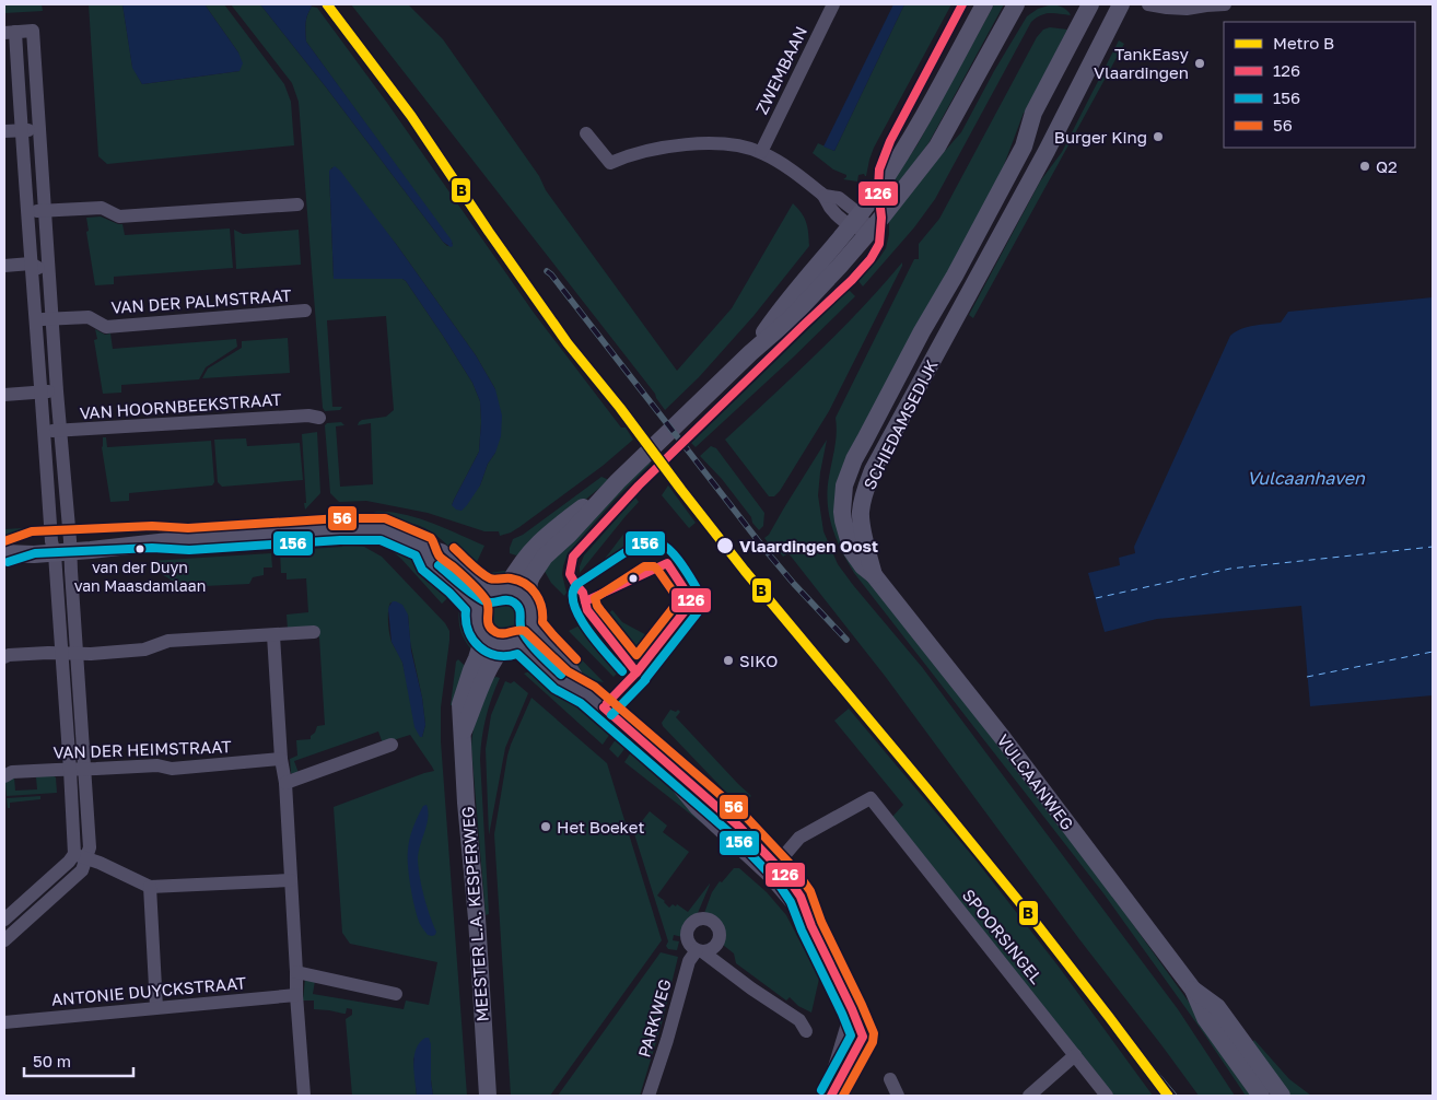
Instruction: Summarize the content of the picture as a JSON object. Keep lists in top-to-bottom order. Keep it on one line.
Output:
{"streets":{"main road":["SCHIEDAMSEDIJK","VULCAANWEG","MEESTER L.A. KESPERWEG"],"street":["ZWEMBAAN","VAN DER PALMSTRAAT","VAN HOORNBEEKSTRAAT","VAN DER HEIMSTRAAT","SPOORSINGEL","ANTONIE DUYCKSTRAAT","PARKWEG"]},"crossings":[["SCHIEDAMSEDIJK","VULCAANWEG"]],"water":["Vulcaanhaven"],"places":["TankEasy Vlaardingen","Burger King","Q2","Vlaardingen Oost","van der Duyn van Maasdamlaan","SIKO","Het Boeket"],"lines":["metro line B","transit line 126","transit line 56","transit line 156"],"legend":["Metro B","126","156","56"],"scale_bar":"50 m"}
